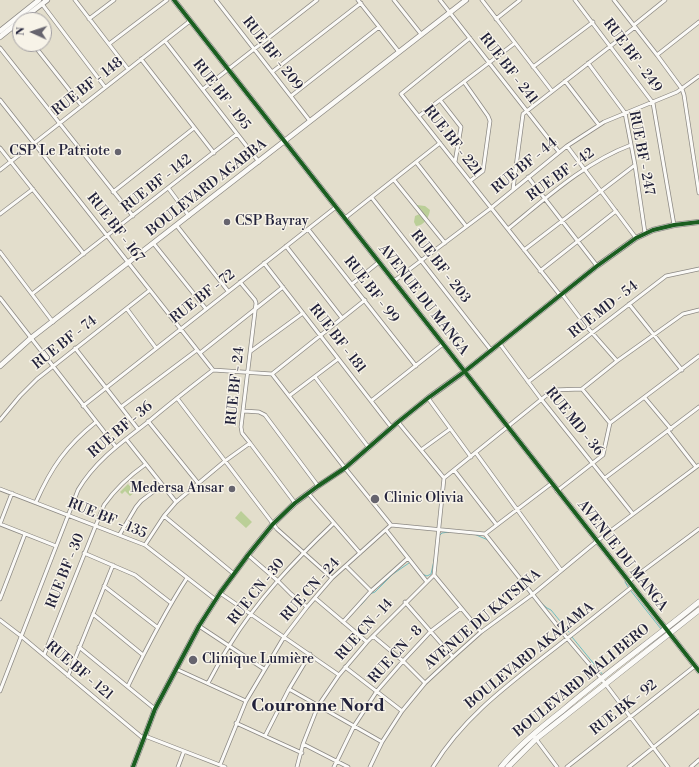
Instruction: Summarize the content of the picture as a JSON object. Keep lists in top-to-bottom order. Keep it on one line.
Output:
{"streets":{"main road":["BOULEVARD MALI BERO"],"street":["RUE BF - 209","RUE BF - 249","RUE BF - 241","RUE BF - 148","RUE BF - 195","RUE BF - 221","RUE BF - 247","RUE BF - 44","RUE BF - 42","RUE BF - 142","BOULEVARD AGABBA","RUE BF - 167","RUE BF - 203","RUE BF - 99","RUE BF - 72","AVENUE DU MANGA","RUE MD - 54","RUE BF - 181","RUE BF - 74","RUE BF - 24","RUE MD - 36","RUE BF - 36","RUE BF - 135","RUE BF - 30","RUE CN - 24","RUE CN - 30","AVENUE DU KATSINA","RUE CN - 14","RUE CN - 8","BOULEVARD AKAZAMA","RUE BF - 121","RUE BK - 92"]},"crossings":[["RUE BF - 209","BOULEVARD AGABBA"],["RUE BF - 249","RUE BF - 44"],["RUE BF - 241","RUE BF - 221"],["RUE BF - 241","RUE BF - 44"],["RUE BF - 241","BOULEVARD AGABBA"],["RUE BF - 148","RUE BF - 195"],["RUE BF - 148","RUE BF - 167"],["RUE BF - 148","AVENUE DU MANGA"],["RUE BF - 195","RUE BF - 142"],["RUE BF - 195","BOULEVARD AGABBA"],["RUE BF - 221","RUE BF - 44"],["RUE BF - 221","RUE BF - 42"],["RUE BF - 221","RUE MD - 54"],["RUE BF - 247","RUE BF - 44"],["RUE BF - 247","RUE BF - 42"],["RUE BF - 44","RUE BF - 203"],["RUE BF - 44","AVENUE DU MANGA"],["RUE BF - 142","RUE BF - 167"],["BOULEVARD AGABBA","RUE BF - 167"],["BOULEVARD AGABBA","AVENUE DU MANGA"],["RUE BF - 167","RUE BF - 72"],["RUE BF - 167","RUE BF - 74"],["RUE BF - 167","RUE BF - 36"],["RUE BF - 99","RUE BF - 72"],["RUE BF - 72","AVENUE DU MANGA"],["RUE BF - 72","RUE BF - 181"],["AVENUE DU MANGA","AVENUE DU KATSINA"],["AVENUE DU MANGA","BOULEVARD AKAZAMA"],["AVENUE DU MANGA","BOULEVARD MALI BERO"],["AVENUE DU MANGA","RUE BK - 92"],["RUE MD - 54","RUE MD - 36"],["RUE BF - 24","RUE BF - 135"],["RUE MD - 36","AVENUE DU KATSINA"],["RUE BF - 36","RUE BF - 135"],["RUE BF - 36","RUE BF - 121"],["RUE BF - 135","RUE BF - 30"],["RUE BF - 30","RUE BF - 121"],["RUE CN - 24","RUE BF - 121"]],"districts":["Couronne Nord"],"places":["CSP Le Patriote","CSP Bayray","Medersa Ansar","Clinic Olivia","Clinique Lumière"],"north":"left"}
